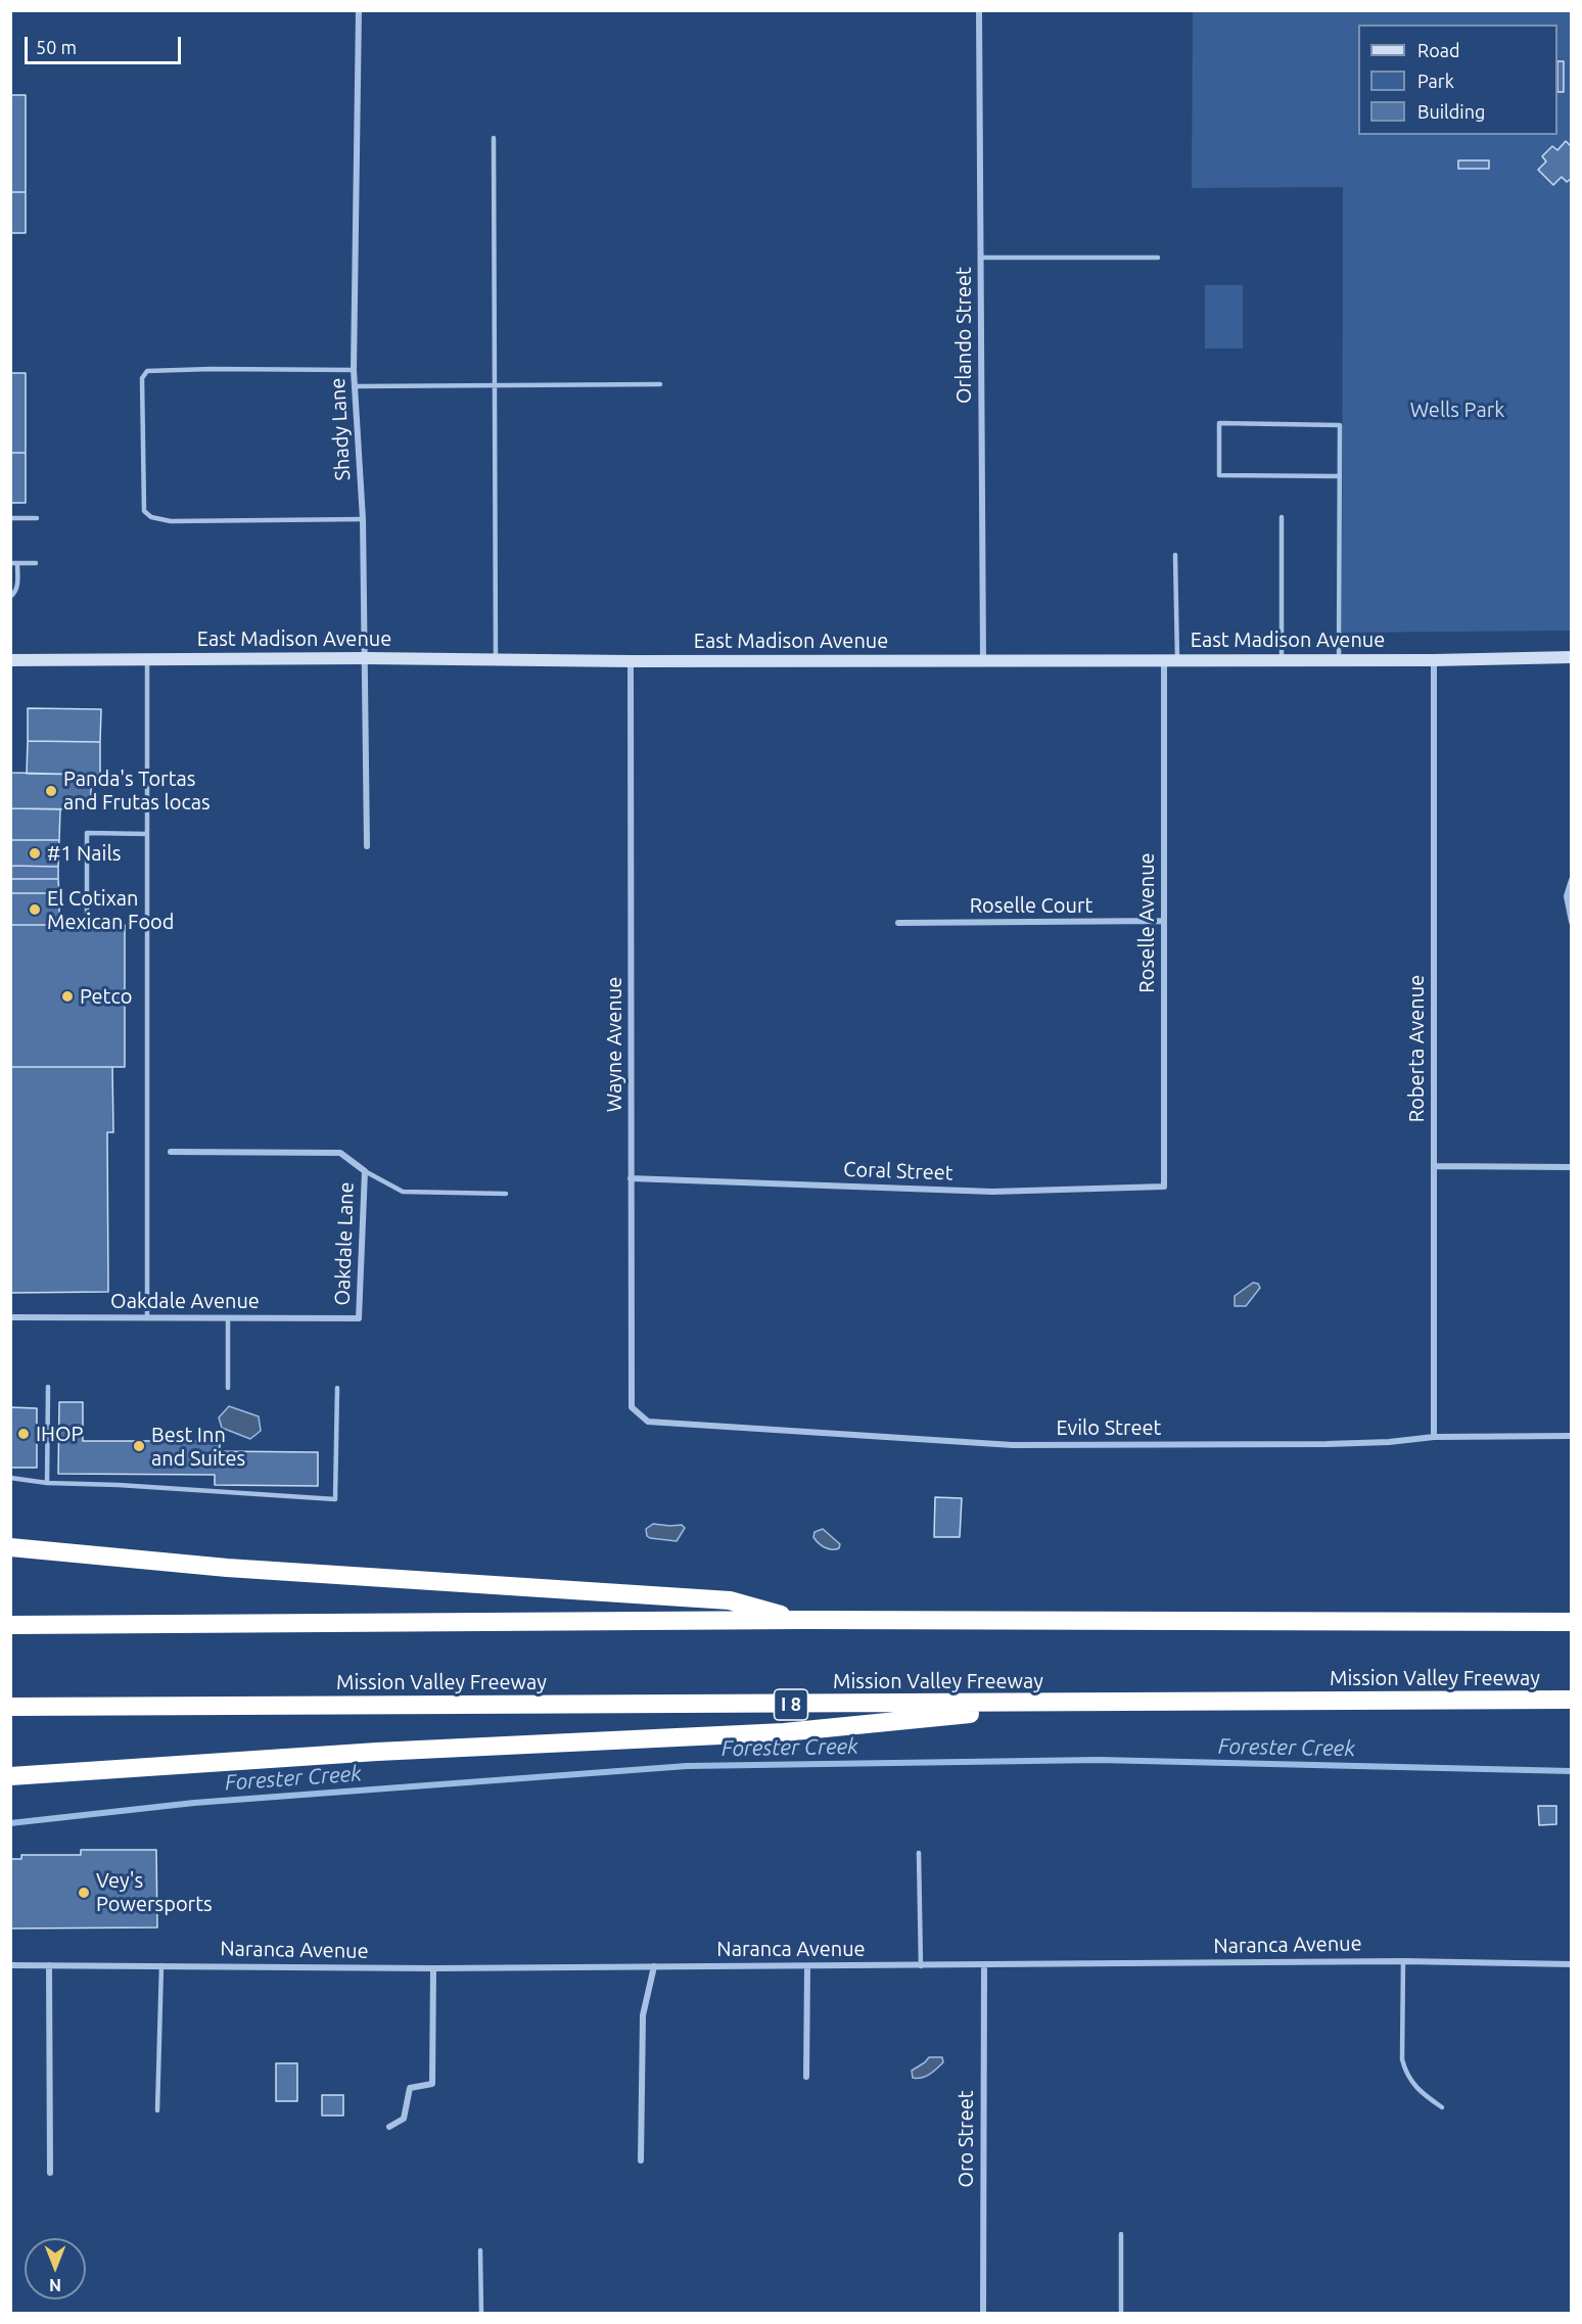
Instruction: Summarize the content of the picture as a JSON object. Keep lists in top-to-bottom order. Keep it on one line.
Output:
{"streets":{"highway":["Mission Valley Freeway","I 8"],"street":["Orlando Street","Shady Lane","East Madison Avenue","Roselle Court","Roselle Avenue","Wayne Avenue","Roberta Avenue","Coral Street","Oakdale Lane","Oakdale Avenue","Evilo Street","Naranca Avenue","Oro Street"]},"crossings":[["Orlando Street","East Madison Avenue"],["Shady Lane","East Madison Avenue"],["East Madison Avenue","Roselle Avenue"],["East Madison Avenue","Wayne Avenue"],["East Madison Avenue","Roberta Avenue"],["Roselle Court","Roselle Avenue"],["Roselle Avenue","Coral Street"],["Wayne Avenue","Coral Street"],["Wayne Avenue","Evilo Street"],["Roberta Avenue","Evilo Street"],["Oakdale Lane","Oakdale Avenue"],["Naranca Avenue","Oro Street"]],"water":["Forester Creek"],"parks":["Wells Park"],"places":["Panda's Tortas and Frutas locas","#1 Nails","El Cotixan Mexican Food","Petco","IHOP","Best Inn and Suites","Vey's Powersports"],"legend":["Road","Park","Building"],"scale_bar":"50 m","north":"bottom"}
